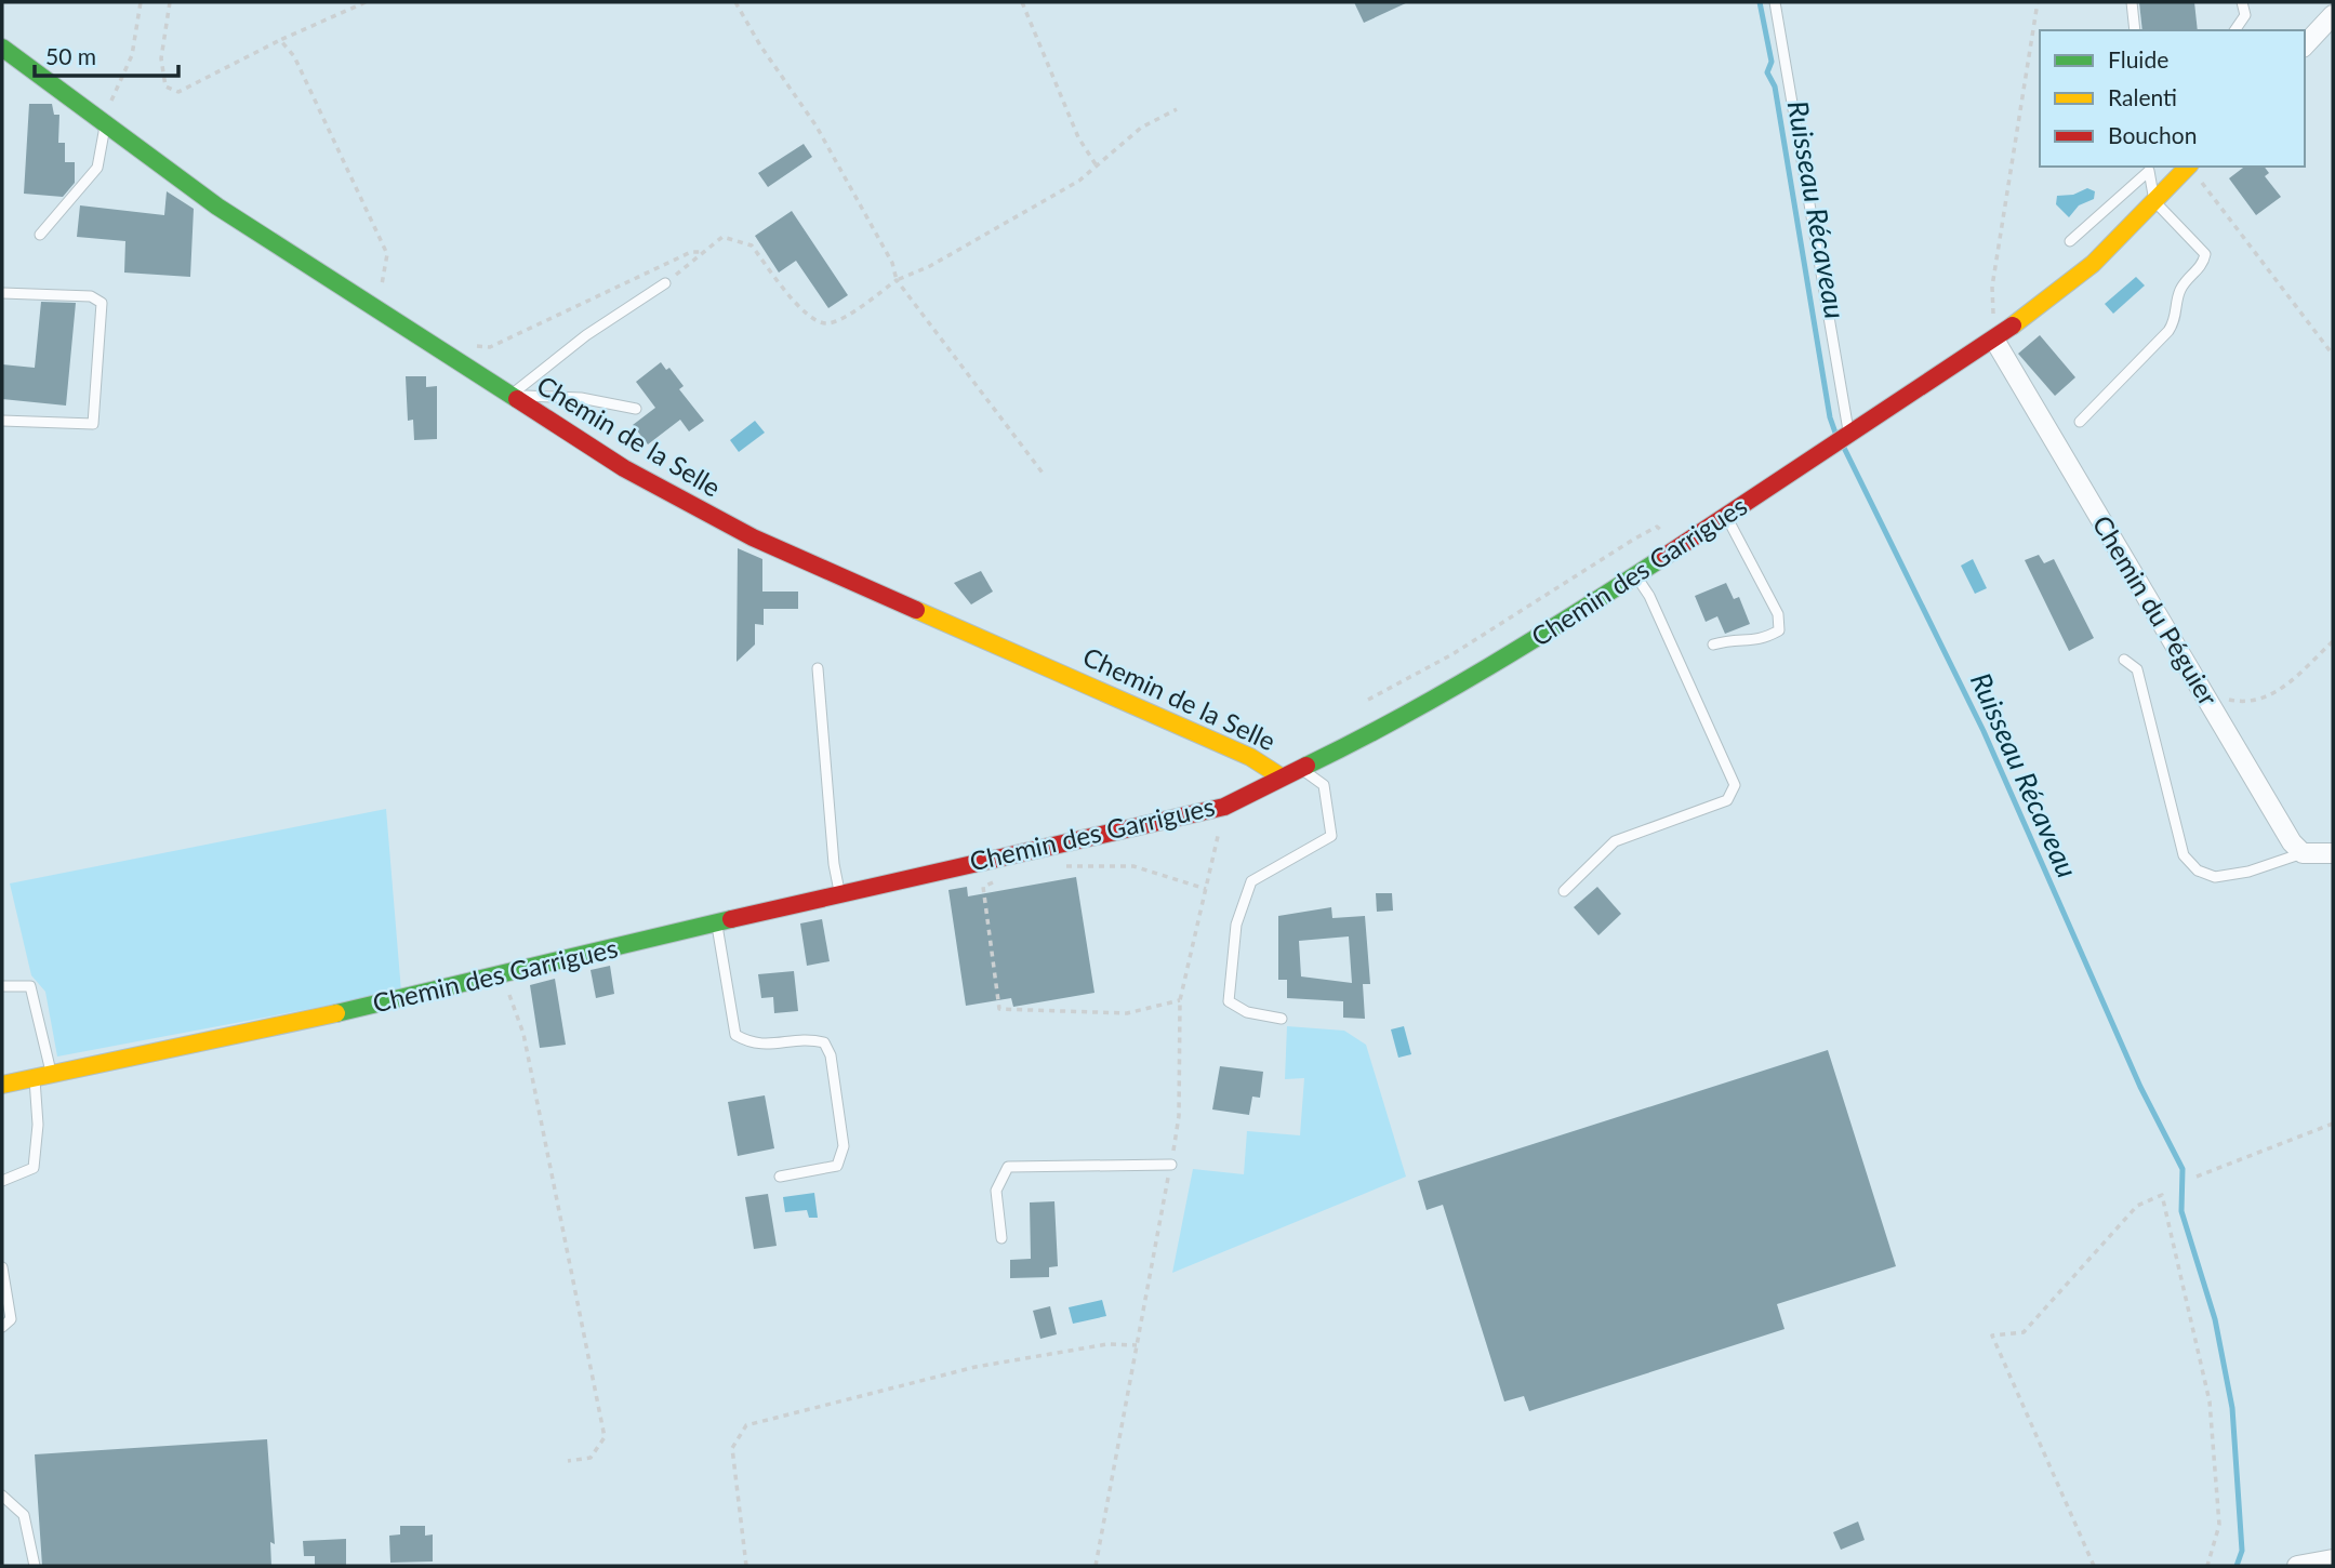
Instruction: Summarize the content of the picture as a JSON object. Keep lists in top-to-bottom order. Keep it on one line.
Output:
{"streets":{"street":["Chemin de la Selle","Chemin des Garrigues","Chemin du Péguier"]},"crossings":[["Chemin de la Selle","Chemin des Garrigues"],["Chemin des Garrigues","Chemin du Péguier"]],"water":["Ruisseau Récaveau"],"legend":["Fluide","Ralenti","Bouchon"],"scale_bar":"50 m"}
